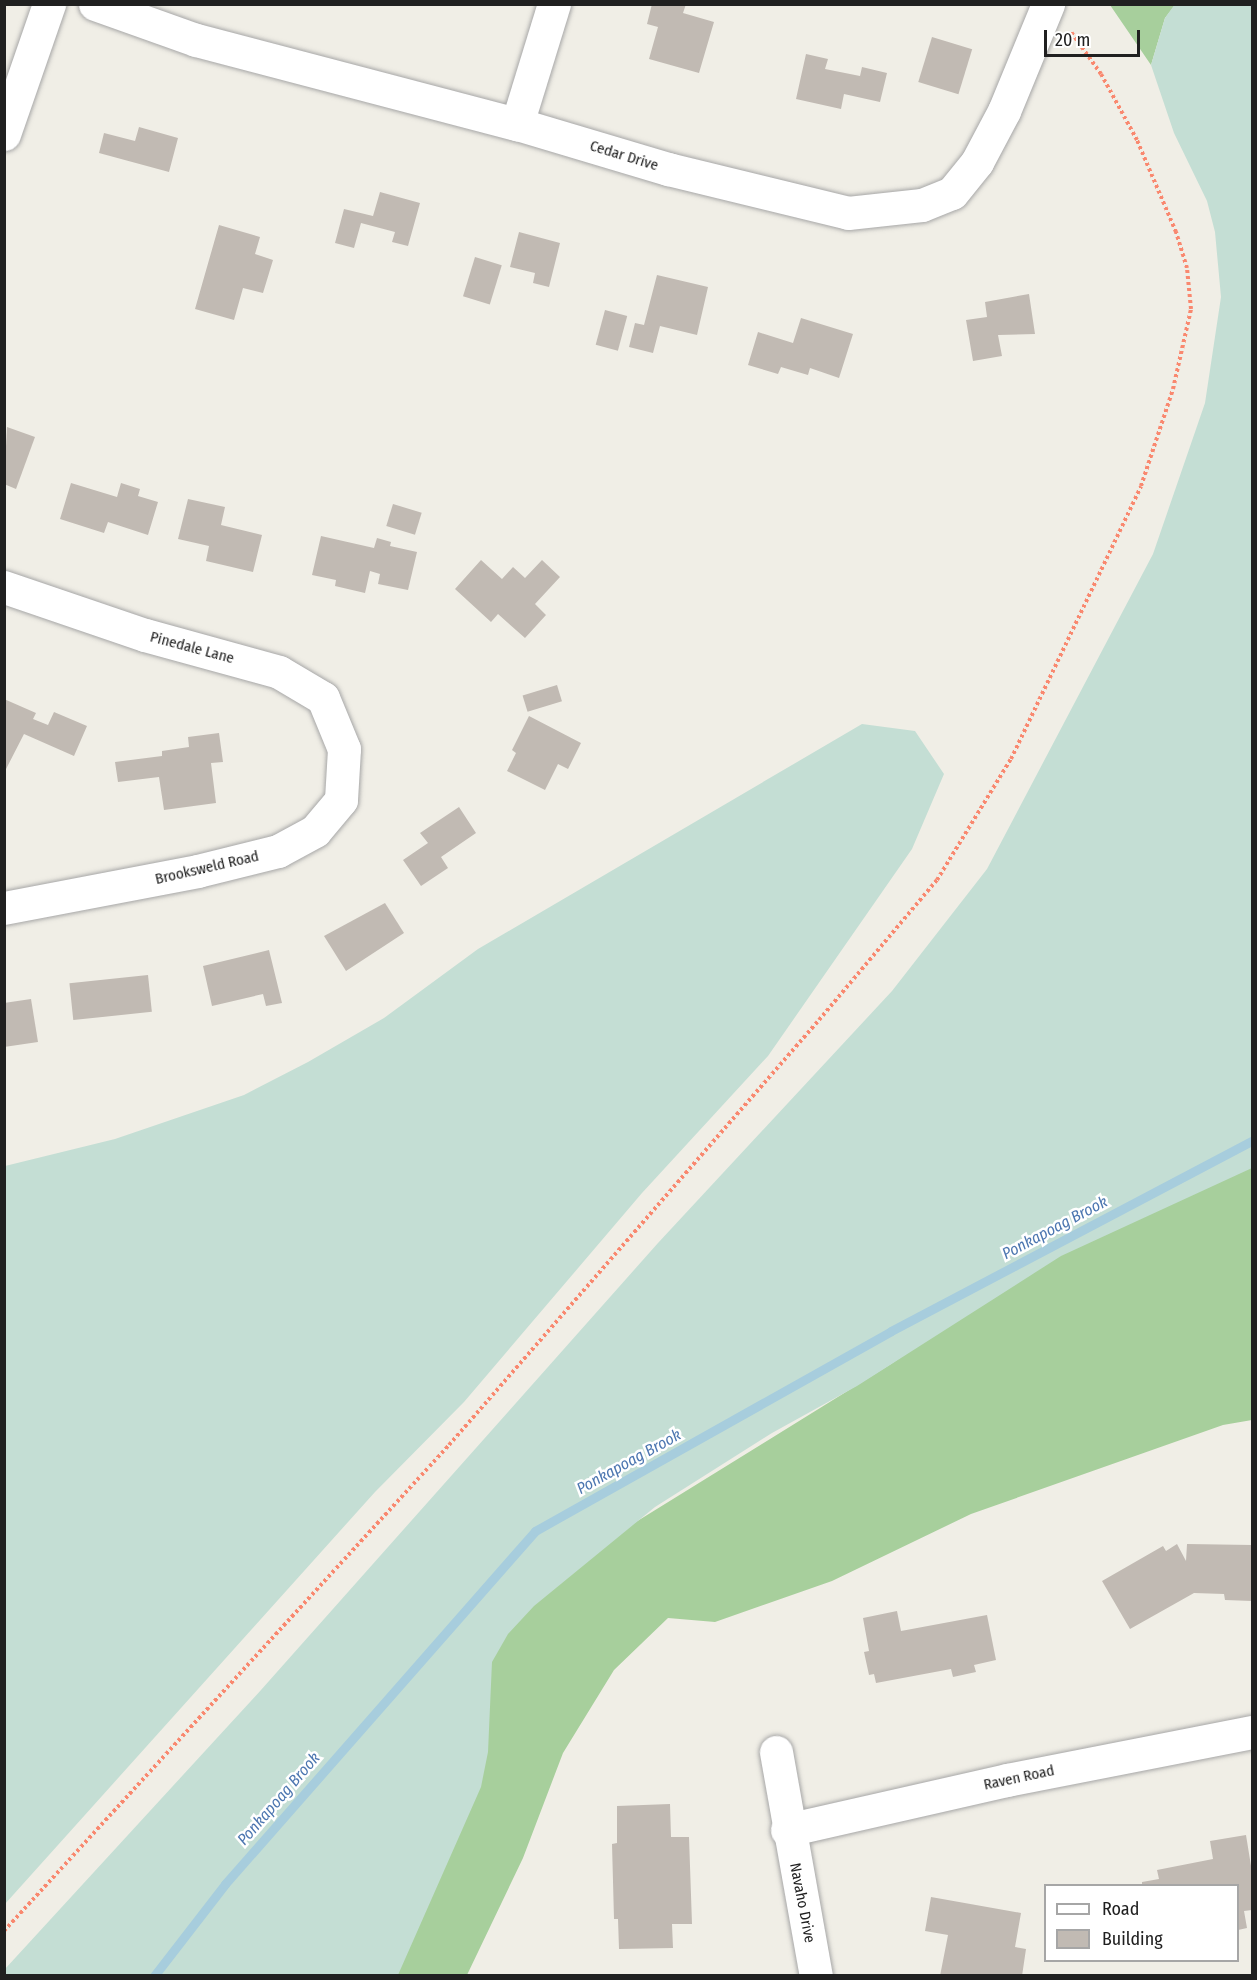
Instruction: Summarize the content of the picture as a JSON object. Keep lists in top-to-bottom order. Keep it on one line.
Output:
{"streets":{"street":["Cedar Drive","Pinedale Lane","Brooksweld Road","Raven Road","Navaho Drive"]},"crossings":[["Pinedale Lane","Brooksweld Road"],["Raven Road","Navaho Drive"]],"water":["Ponkapoag Brook"],"legend":["Road","Building"],"scale_bar":"20 m"}
